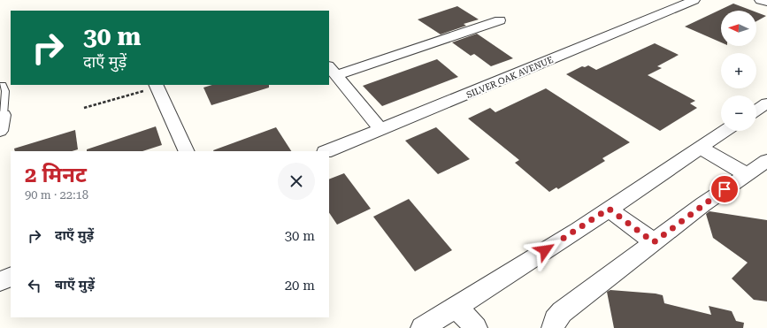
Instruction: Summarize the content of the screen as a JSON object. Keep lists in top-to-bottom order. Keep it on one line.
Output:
{"streets":{"street":["SILVER OAK AVENUE"]},"north":"left","page":{"map_buttons":["+","−"],"turn":["30 m","दाएँ मुड़ें"],"heading":["2 मिनट","90 m · 22:18"],"list":[{"name":"दाएँ मुड़ें","value":"30 m"},{"name":"बाएँ मुड़ें","value":"20 m"}]}}
